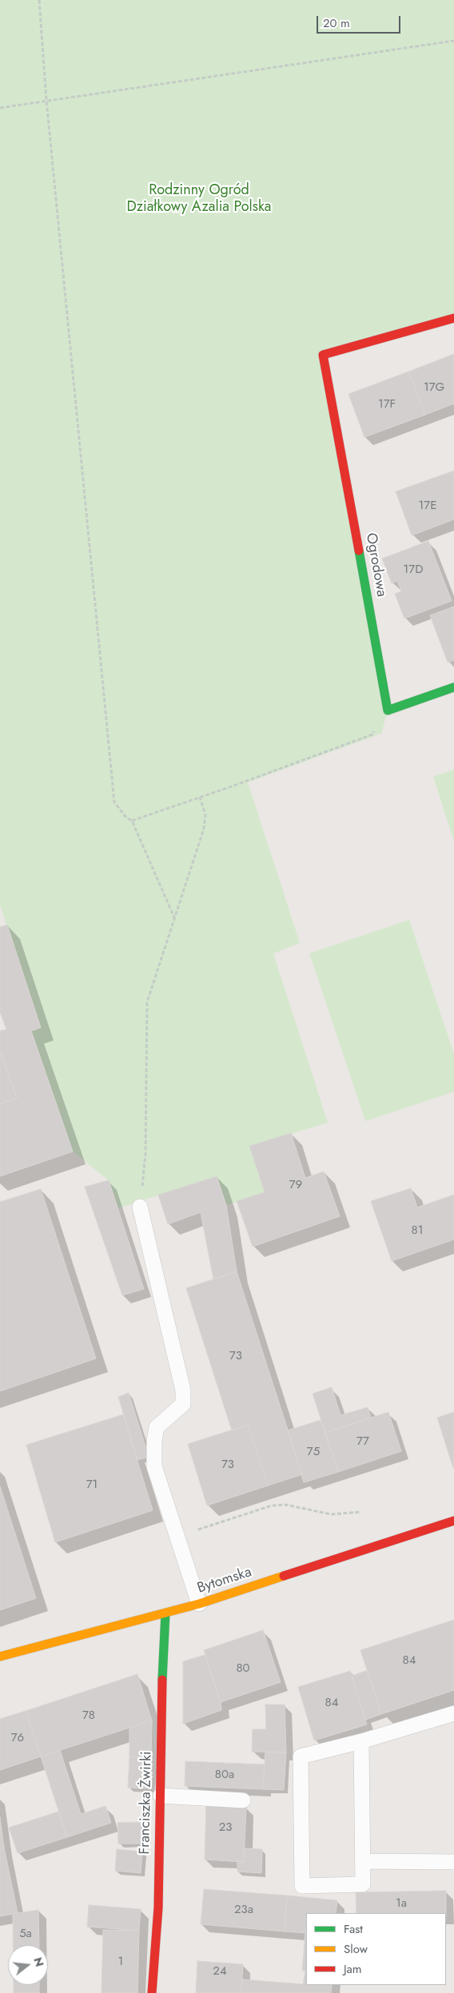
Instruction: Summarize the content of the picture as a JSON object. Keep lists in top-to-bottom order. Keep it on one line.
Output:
{"streets":{"street":["Ogrodowa","Bytomska","Franciszka Żwirki"]},"crossings":[["Bytomska","Franciszka Żwirki"]],"parks":["Rodzinny Ogród Działkowy Azalia Polska"],"house_numbers":["17G","17F","17E","17D","79","81","73","77","75","73","71","84","80","84","78","76","80a","23","1a","23a","5a","1","24"],"legend":["Fast","Slow","Jam"],"scale_bar":"20 m","north":"right"}
